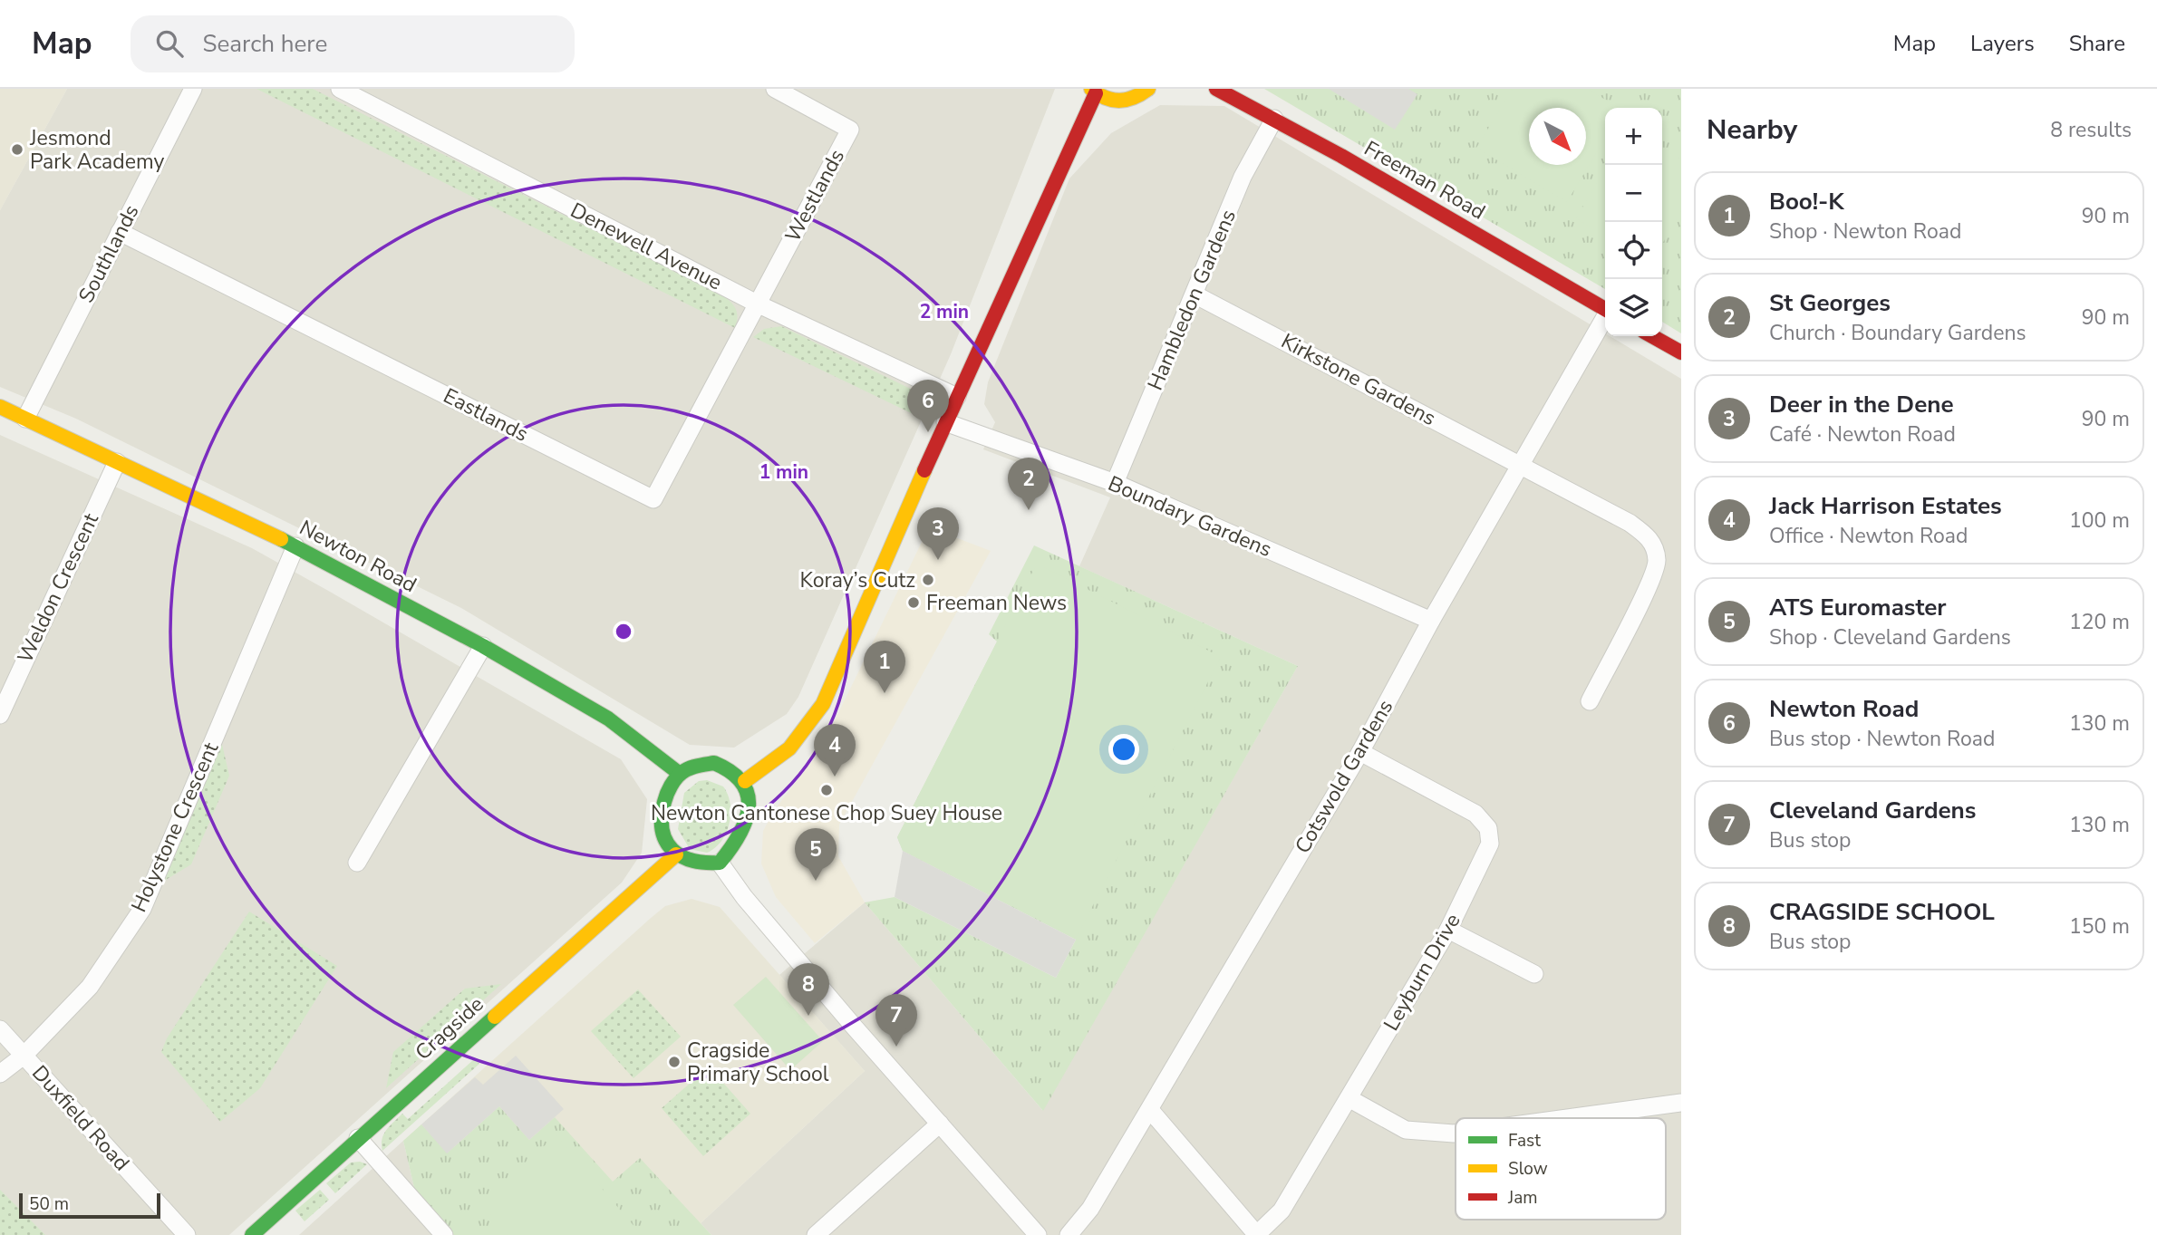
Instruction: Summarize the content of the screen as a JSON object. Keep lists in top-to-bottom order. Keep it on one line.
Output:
{"streets":{"street":["Freeman Road","Westlands","Denewell Avenue","Southlands","Hambledon Gardens","Kirkstone Gardens","Eastlands","Boundary Gardens","Newton Road","Weldon Crescent","Cotswold Gardens","Holystone Crescent","Leyburn Drive","Cragside","Duxfield Road"]},"crossings":[["Freeman Road","Hambledon Gardens"],["Westlands","Denewell Avenue"],["Westlands","Eastlands"],["Denewell Avenue","Eastlands"],["Southlands","Eastlands"],["Southlands","Newton Road"],["Hambledon Gardens","Kirkstone Gardens"],["Hambledon Gardens","Boundary Gardens"],["Kirkstone Gardens","Cotswold Gardens"],["Boundary Gardens","Cotswold Gardens"],["Newton Road","Weldon Crescent"],["Newton Road","Holystone Crescent"],["Newton Road","Cragside"],["Cotswold Gardens","Leyburn Drive"],["Holystone Crescent","Duxfield Road"]],"places":["Jesmond Park Academy","Koray’s Cutz","Freeman News","Newton Cantonese Chop Suey House","Cragside Primary School"],"legend":["Fast","Slow","Jam"],"scale_bar":"50 m","north":"bottom right","page":{"header":"Map","search":"Search here","nav":["Map","Layers","Share"],"heading":["Nearby","8 results"],"map_buttons":["+","−"],"list":[{"mark":"1","name":"Boo!-K","note":"Shop · Newton Road","value":"90 m"},{"mark":"2","name":"St Georges","note":"Church · Boundary Gardens","value":"90 m"},{"mark":"3","name":"Deer in the Dene","note":"Café · Newton Road","value":"90 m"},{"mark":"4","name":"Jack Harrison Estates","note":"Office · Newton Road","value":"100 m"},{"mark":"5","name":"ATS Euromaster","note":"Shop · Cleveland Gardens","value":"120 m"},{"mark":"6","name":"Newton Road","note":"Bus stop · Newton Road","value":"130 m"},{"mark":"7","name":"Cleveland Gardens","note":"Bus stop","value":"130 m"},{"mark":"8","name":"CRAGSIDE SCHOOL","note":"Bus stop","value":"150 m"}],"pins":["6","2","3","1","4","5","8","7"],"scale":"50 m"},"rings":["2 min","1 min"]}
